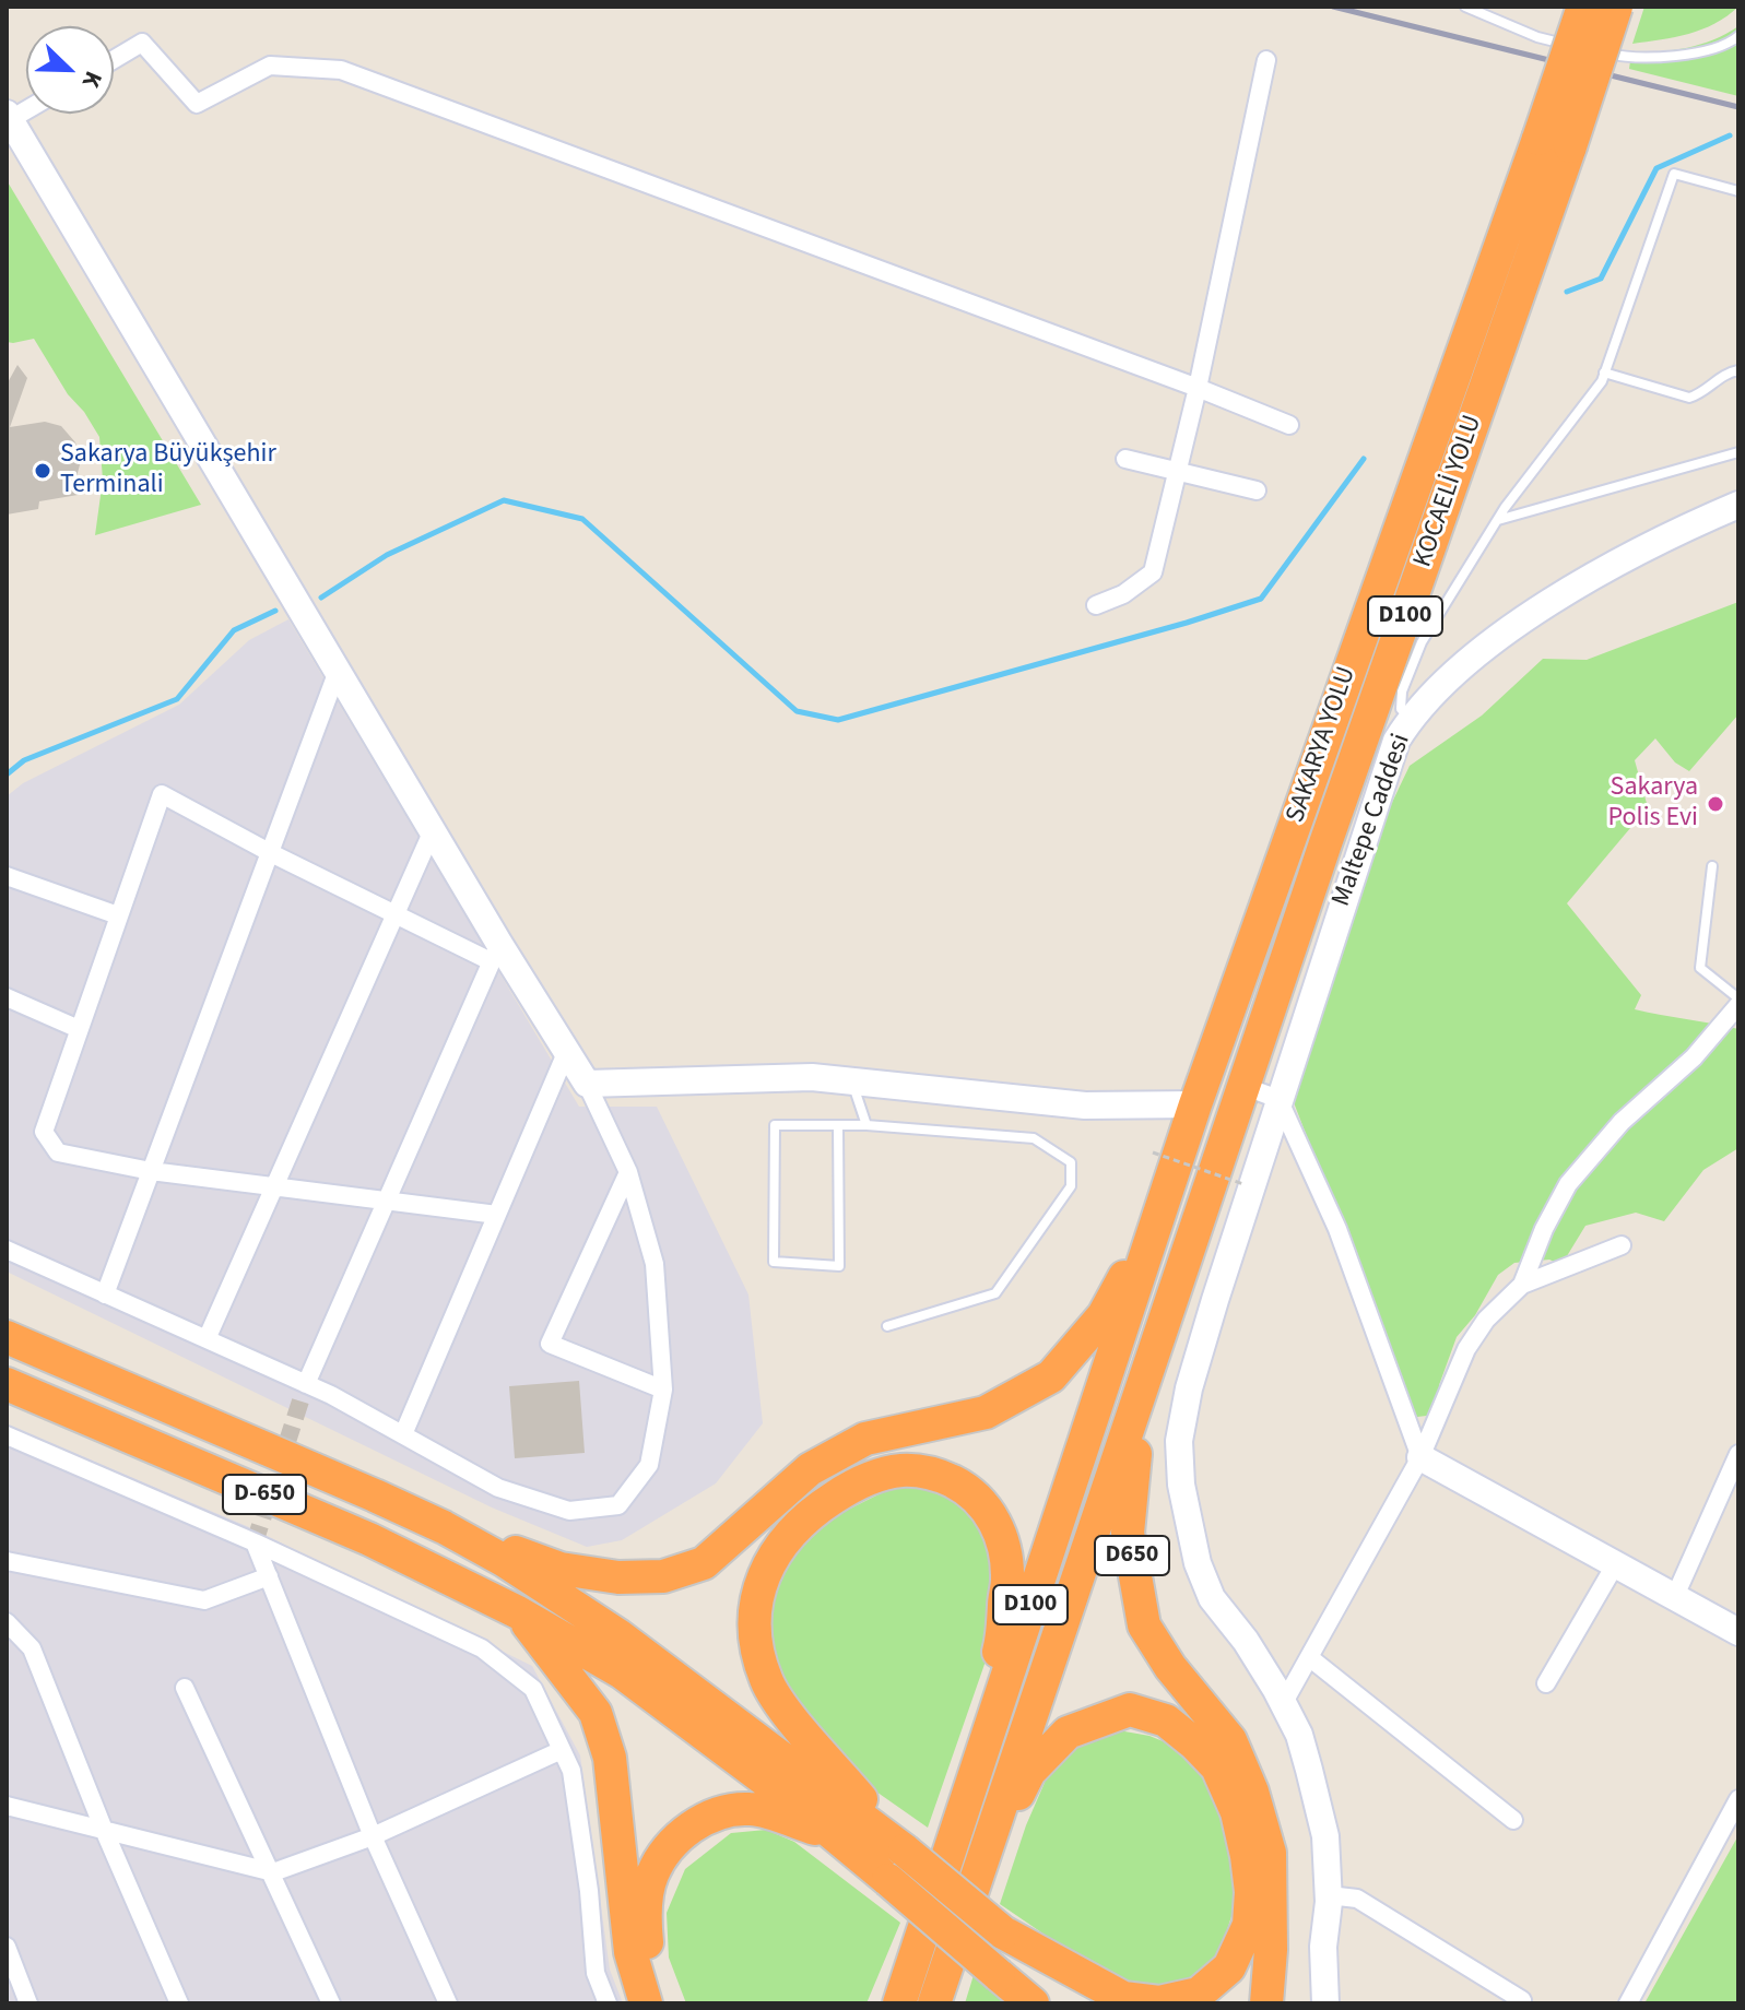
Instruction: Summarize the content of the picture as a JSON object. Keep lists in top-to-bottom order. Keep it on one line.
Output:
{"streets":{"highway":["KOCAELİ YOLU","D100","SAKARYA YOLU","D-650","D650"],"street":["Maltepe Caddesi"]},"crossings":[["KOCAELİ YOLU","D100"],["KOCAELİ YOLU","SAKARYA YOLU"],["KOCAELİ YOLU","D650"],["D100","SAKARYA YOLU"],["D100","D650"]],"places":["Sakarya Büyükşehir Terminali","Sakarya Polis Evi"],"north":"bottom right"}
